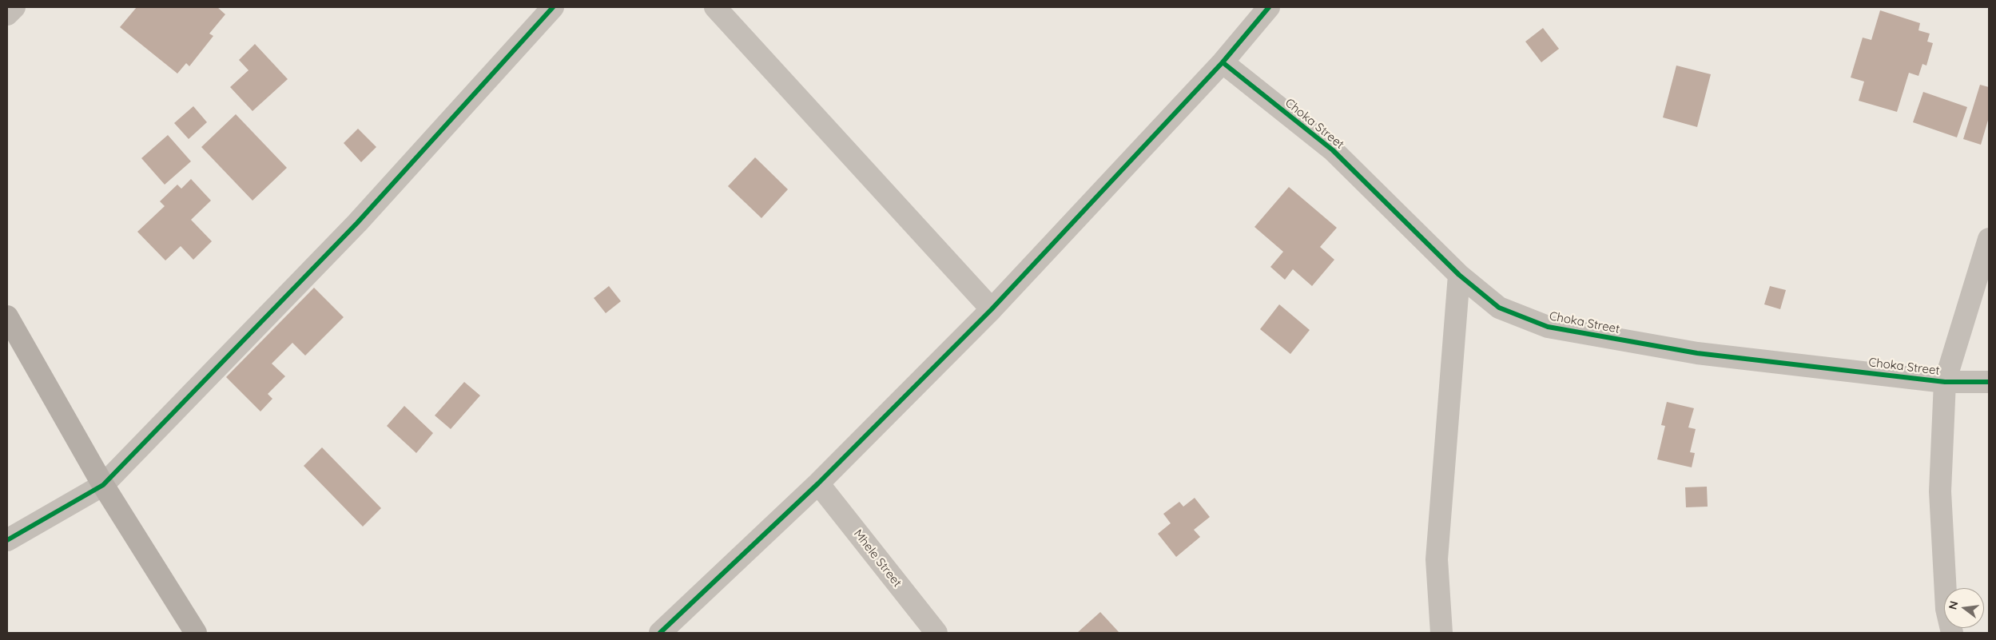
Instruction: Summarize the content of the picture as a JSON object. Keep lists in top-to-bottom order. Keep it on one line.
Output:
{"streets":{"street":["Choka Street","Mhele Street"]},"north":"left"}
